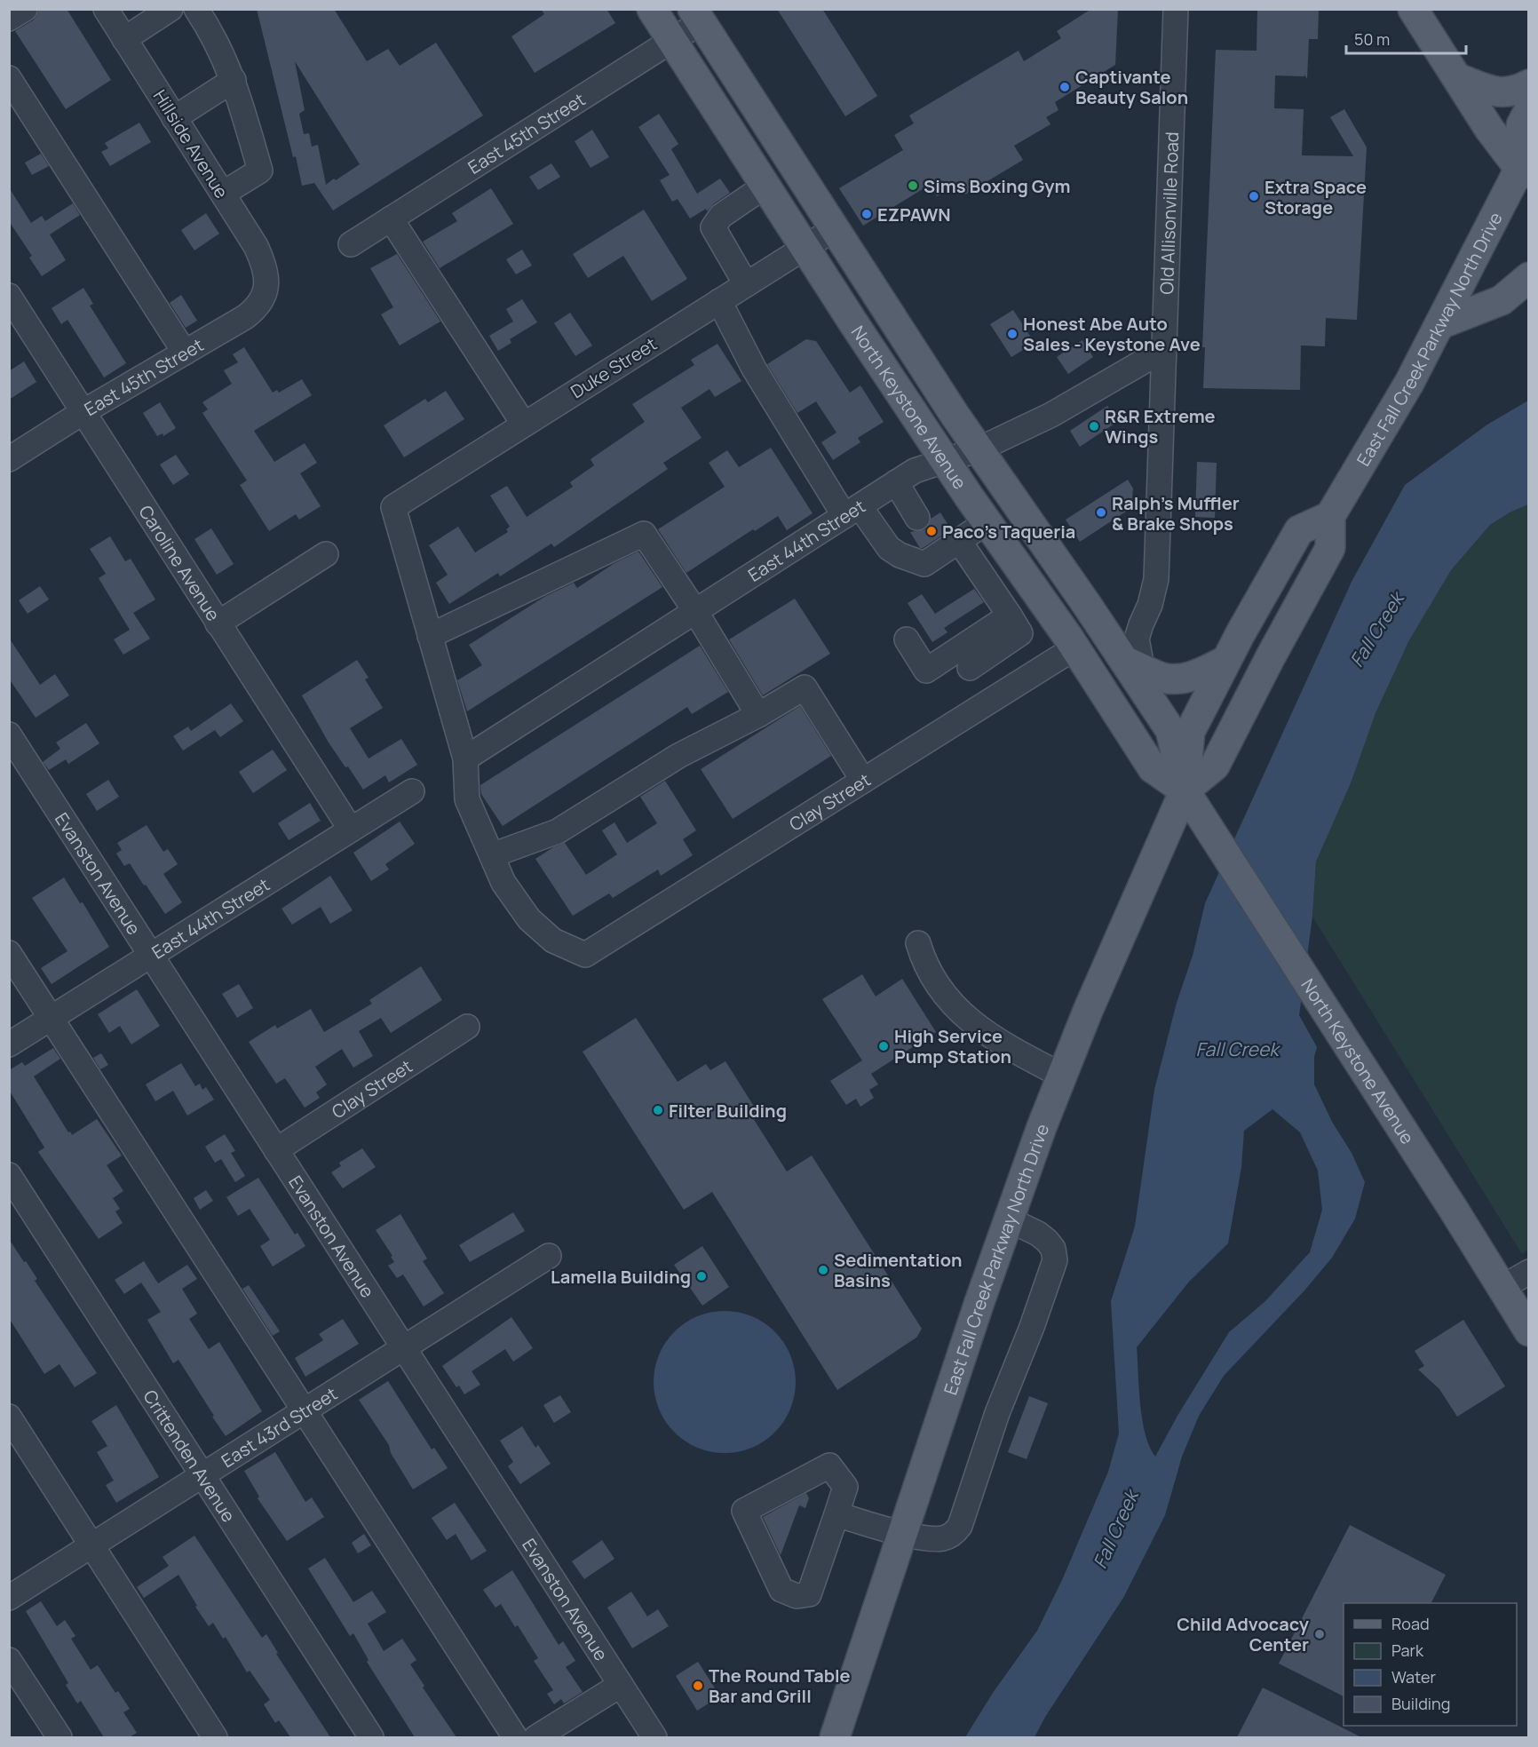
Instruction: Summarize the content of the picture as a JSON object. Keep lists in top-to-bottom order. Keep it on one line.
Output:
{"streets":{"main road":["East Fall Creek Parkway North Drive","North Keystone Avenue"],"street":["East 45th Street","Hillside Avenue","Old Allisonville Road","Duke Street","East 44th Street","Caroline Avenue","Clay Street","Evanston Avenue","East 43rd Street","Crittenden Avenue"]},"crossings":[["East 45th Street","Hillside Avenue"],["East 45th Street","North Keystone Avenue"],["East 45th Street","Caroline Avenue"],["Old Allisonville Road","North Keystone Avenue"],["Old Allisonville Road","East 44th Street"],["East Fall Creek Parkway North Drive","North Keystone Avenue"],["Duke Street","North Keystone Avenue"],["North Keystone Avenue","East 44th Street"],["North Keystone Avenue","Clay Street"],["East 44th Street","Caroline Avenue"],["East 44th Street","Evanston Avenue"],["Clay Street","Evanston Avenue"],["Evanston Avenue","East 43rd Street"],["East 43rd Street","Crittenden Avenue"]],"water":["Fall Creek"],"places":["Captivante Beauty Salon","Sims Boxing Gym","Extra Space Storage","EZPAWN","Honest Abe Auto Sales - Keystone Ave","R&R Extreme Wings","Ralph's Muffler & Brake Shops","Paco's Taqueria","High Service Pump Station","Filter Building","Sedimentation Basins","Lamella Building","Child Advocacy Center","The Round Table Bar and Grill"],"legend":["Road","Park","Water","Building"],"scale_bar":"50 m"}
